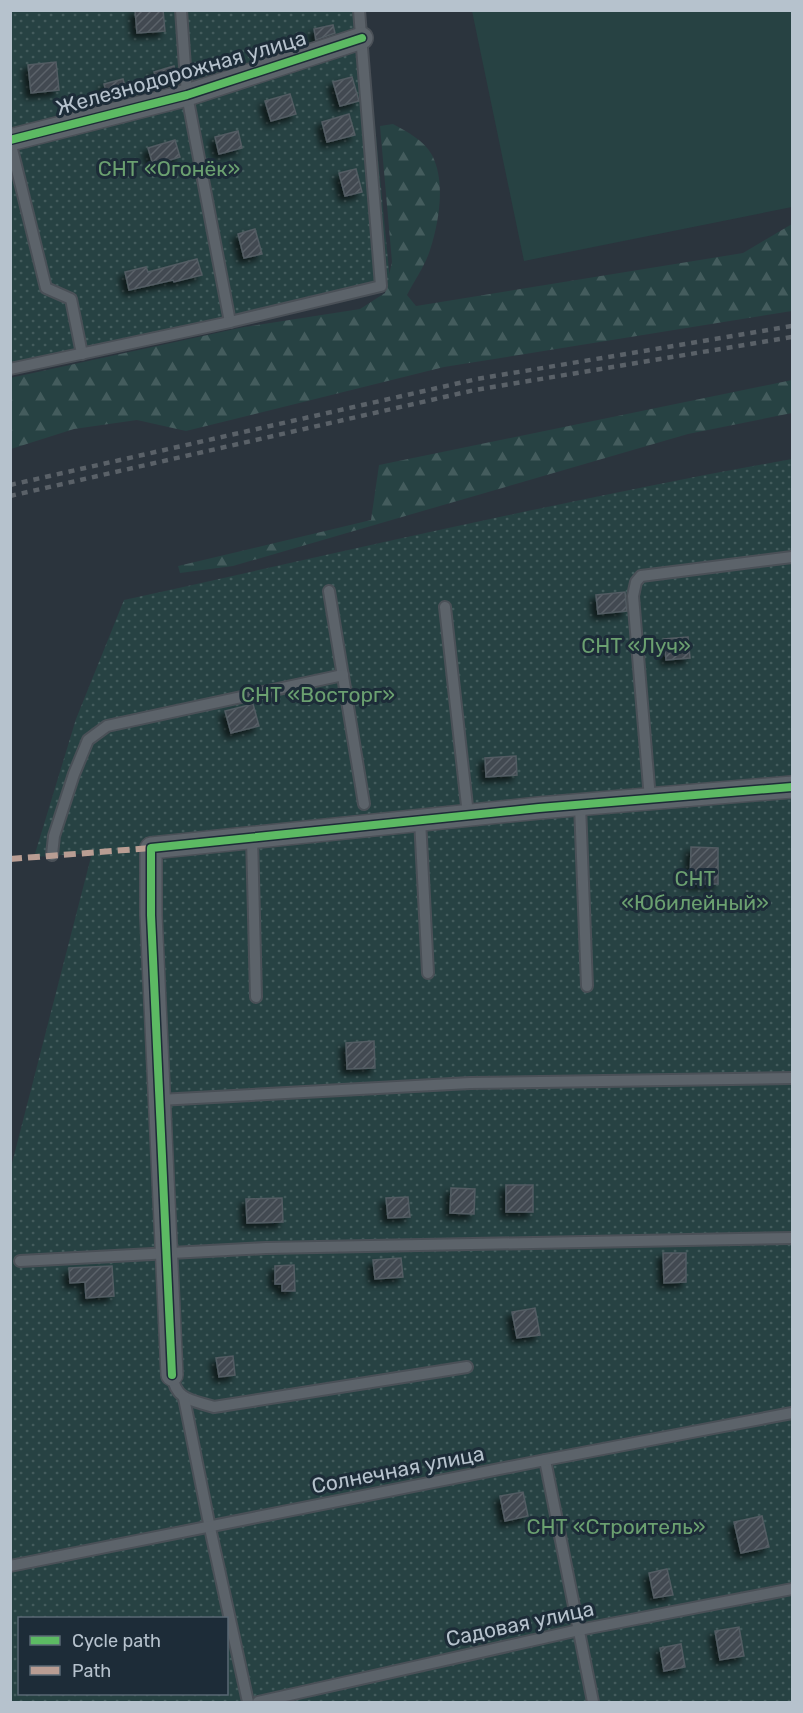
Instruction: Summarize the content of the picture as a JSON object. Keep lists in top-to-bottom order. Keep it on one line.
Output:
{"streets":{"street":["Железнодорожная улица"],"lane":["Солнечная улица","Садовая улица"]},"parks":["СНТ «Огонёк»","СНТ «Луч»","СНТ «Восторг»","СНТ «Юбилейный»","СНТ «Строитель»"],"legend":["Cycle path","Path"]}
